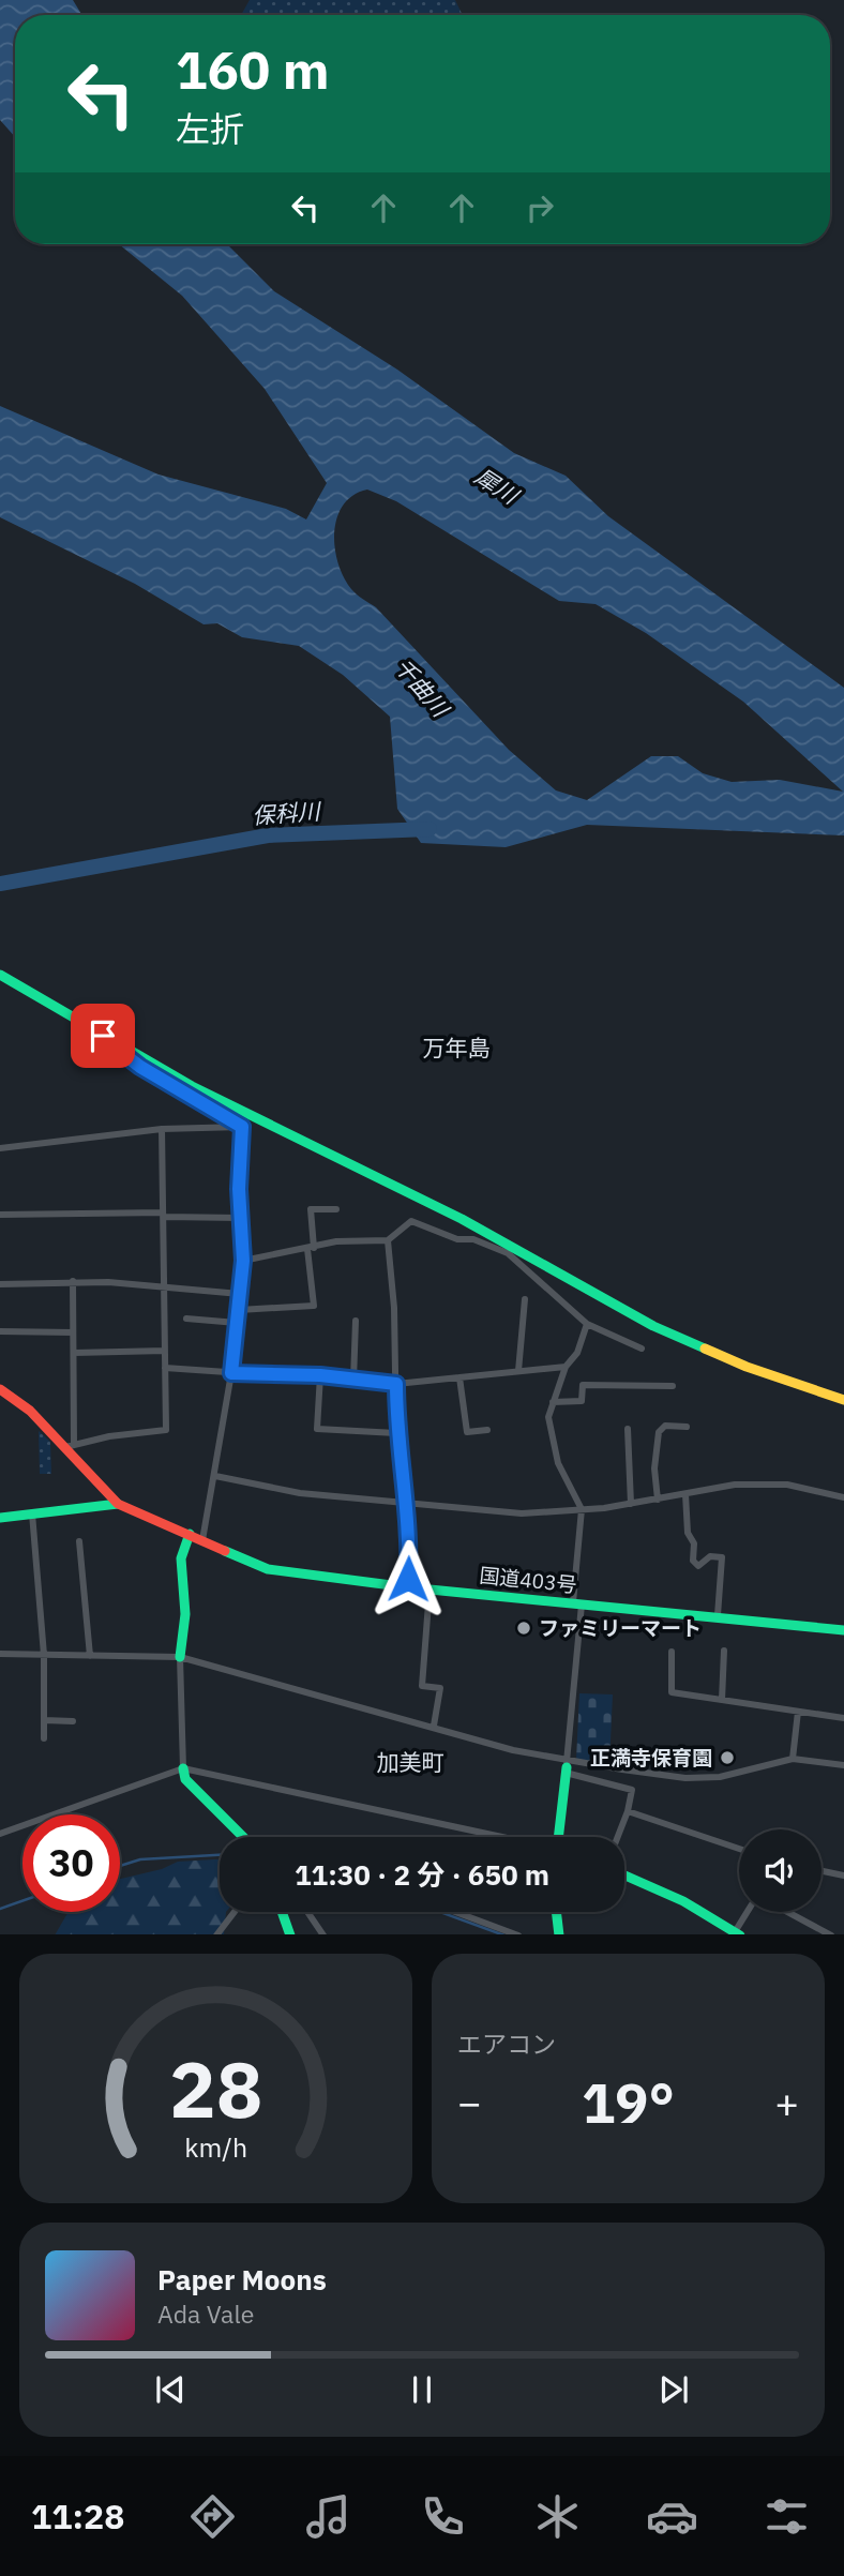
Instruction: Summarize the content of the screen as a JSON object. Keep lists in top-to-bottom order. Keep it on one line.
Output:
{"streets":{"main road":["国道403号"]},"districts":["万年島","加美町"],"water":["犀川","千曲川","保科川"],"places":["ファミリーマート","正満寺保育園"],"page":{"turn":["160 m","左折"],"limit":"30","trip":"11:30 · 2 分 · 650 m","tile":"エアコン","heat":["−","19°","+"],"song":["Paper Moons","Ada Vale"],"tabs":"11:28","gauge":["28","km/h"]}}
